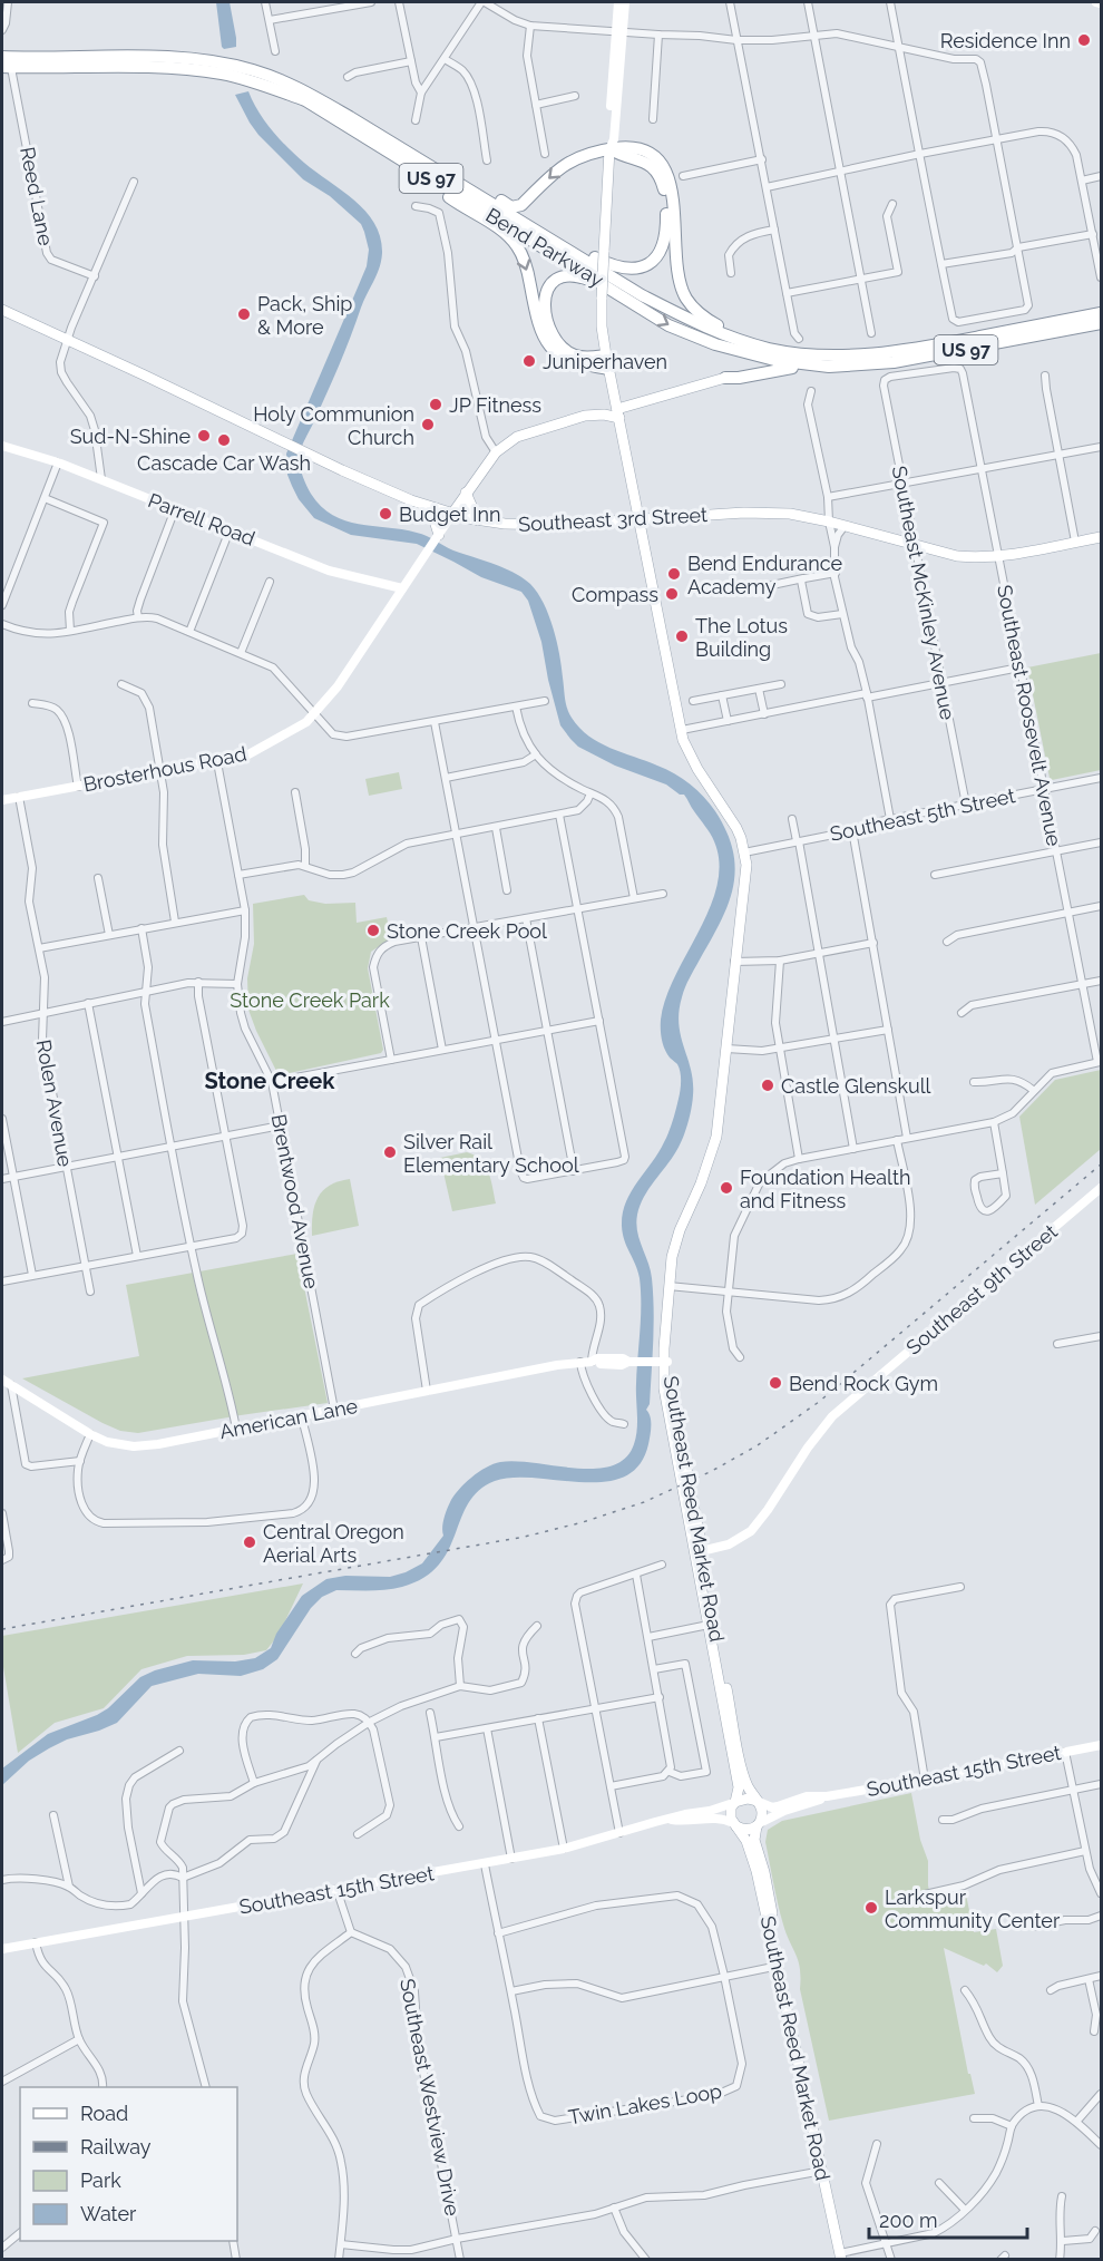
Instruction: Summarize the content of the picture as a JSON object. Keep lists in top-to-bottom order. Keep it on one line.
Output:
{"streets":{"highway":["US 97","Bend Parkway"],"main road":["Southeast 3rd Street","Southeast Reed Market Road","Southeast 15th Street"],"street":["Reed Lane","Parrell Road","Southeast McKinley Avenue","Southeast Roosevelt Avenue","Brosterhous Road","Southeast 5th Street","Rolen Avenue","Brentwood Avenue","Southeast 9th Street","American Lane","Southeast Westview Drive","Twin Lakes Loop"]},"crossings":[["Reed Lane","Bend Parkway"],["Parrell Road","Brosterhous Road"],["Southeast 3rd Street","Southeast McKinley Avenue"],["Southeast 3rd Street","Southeast Roosevelt Avenue"],["Southeast 3rd Street","Brosterhous Road"],["Southeast 3rd Street","Southeast Reed Market Road"],["Southeast McKinley Avenue","Southeast Roosevelt Avenue"],["Southeast McKinley Avenue","Southeast 5th Street"],["Southeast Roosevelt Avenue","Southeast 5th Street"],["Brosterhous Road","Rolen Avenue"],["Brosterhous Road","Brentwood Avenue"],["Southeast 5th Street","Southeast Reed Market Road"],["Brentwood Avenue","American Lane"],["Southeast 9th Street","Southeast Reed Market Road"],["American Lane","Southeast Reed Market Road"],["Southeast Reed Market Road","Southeast 15th Street"],["Southeast 15th Street","Twin Lakes Loop"]],"districts":["Stone Creek"],"parks":["Stone Creek Park"],"places":["Residence Inn","Pack, Ship & More","Juniperhaven","JP Fitness","Holy Communion Church","Sud-N-Shine","Cascade Car Wash","Budget Inn","Bend Endurance Academy","Compass","The Lotus Building","Stone Creek Pool","Castle Glenskull","Silver Rail Elementary School","Foundation Health and Fitness","Bend Rock Gym","Central Oregon Aerial Arts","Larkspur Community Center"],"legend":["Road","Railway","Park","Water"],"scale_bar":"200 m"}
